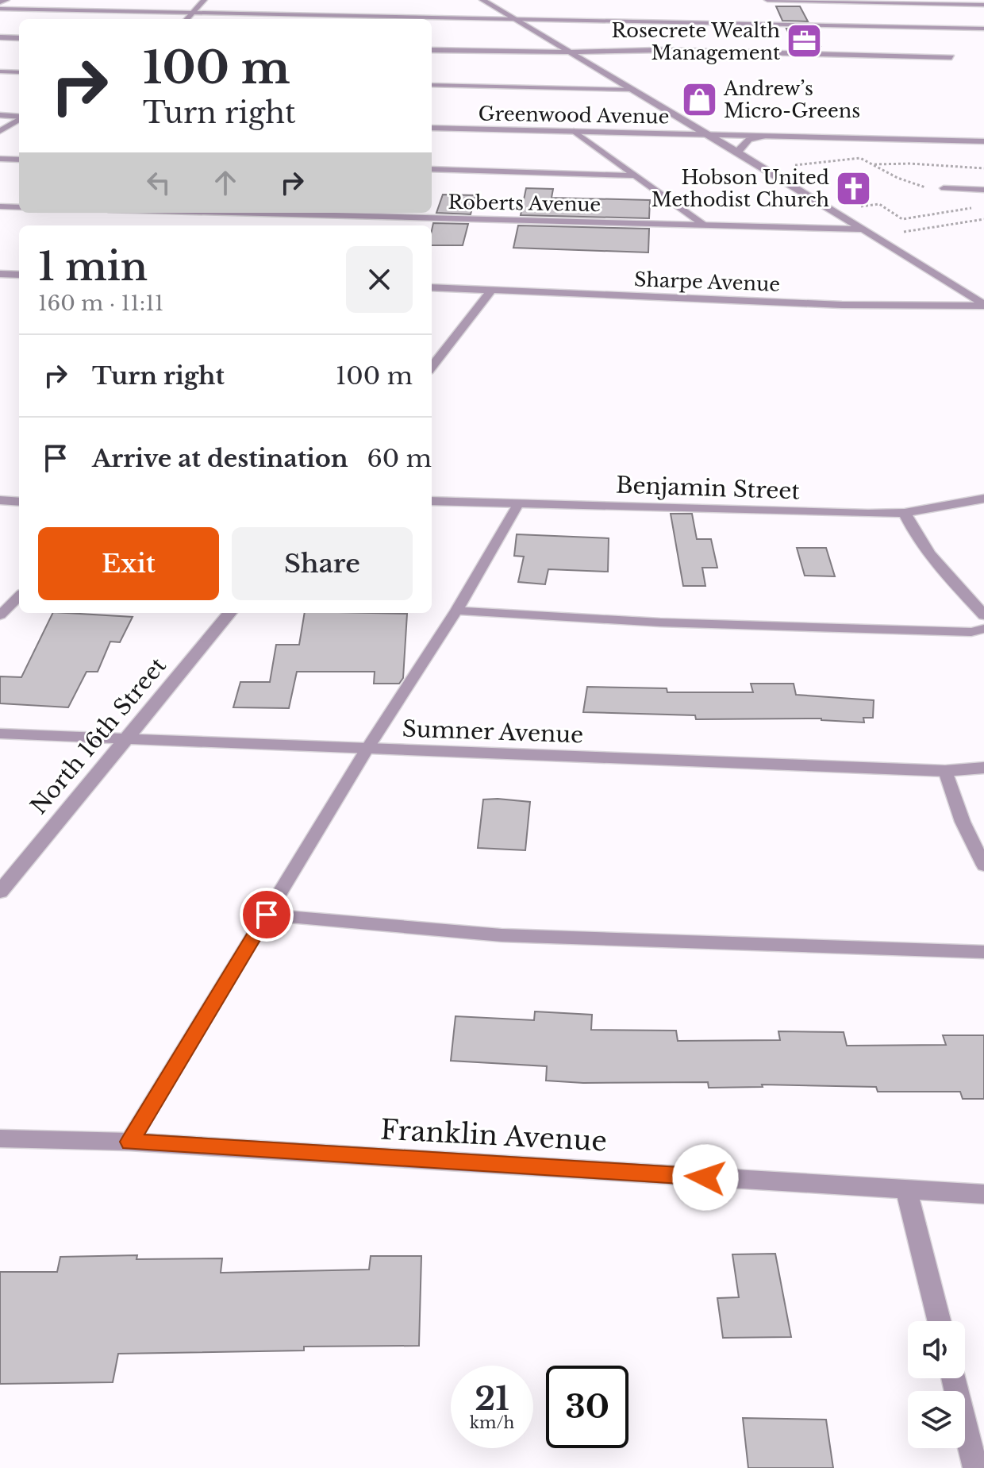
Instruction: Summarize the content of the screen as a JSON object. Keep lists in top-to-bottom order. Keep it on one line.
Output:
{"streets":{"street":["Greenwood Avenue","Roberts Avenue","Sharpe Avenue","Benjamin Street","Sumner Avenue","North 16th Street","Franklin Avenue"]},"crossings":[["Sumner Avenue","North 16th Street"]],"places":{"office":["Rosecrete Wealth Management"],"shop":["Andrew’s Micro-Greens"],"church":["Hobson United Methodist Church"]},"page":{"turn":["100 m","Turn right"],"heading":["1 min","160 m · 11:11"],"list":[{"name":"Turn right","value":"100 m"},{"name":"Arrive at destination","value":"60 m"}],"buttons":["Exit","Share"],"speed":"21 km/h","limit":"30"}}
